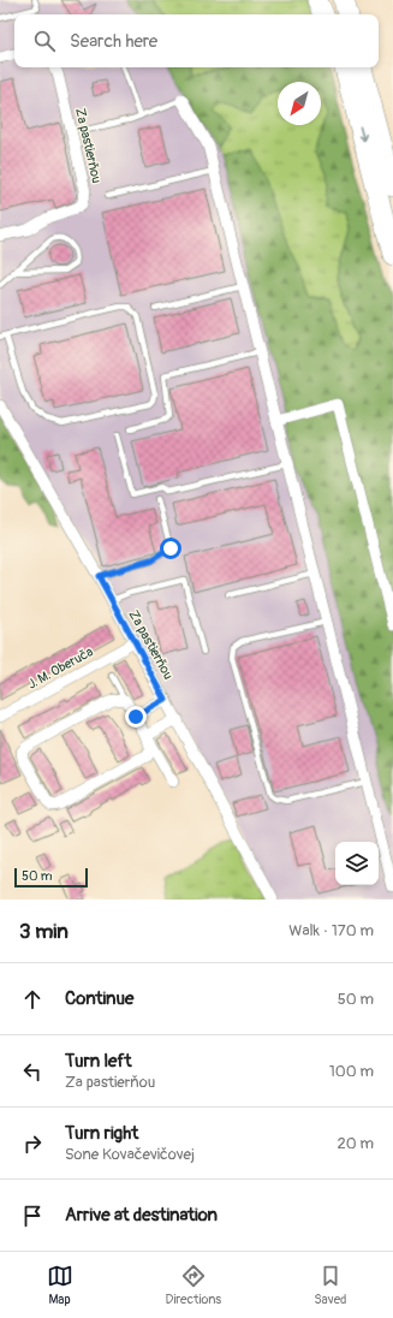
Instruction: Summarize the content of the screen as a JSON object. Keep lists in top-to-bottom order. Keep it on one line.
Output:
{"streets":{"street":["Za pastierňou","J. M. Oberuča"]},"crossings":[["Za pastierňou","J. M. Oberuča"]],"scale_bar":"50 m","north":"bottom left","page":{"search":"Search here","scale":"50 m","heading":["3 min","Walk · 170 m"],"list":[["Continue","50 m"],["Turn left","Za pastierňou","100 m"],["Turn right","Sone Kovačevičovej","20 m"],"Arrive at destination"],"nav":["Map","Directions","Saved"]}}
